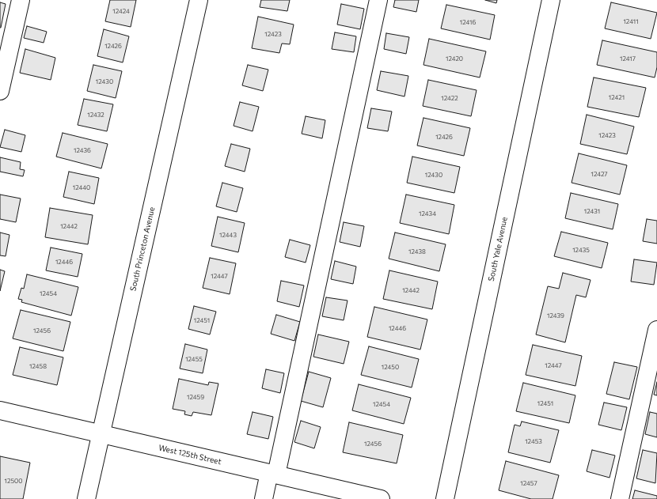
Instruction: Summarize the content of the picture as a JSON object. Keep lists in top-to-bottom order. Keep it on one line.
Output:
{"streets":{"street":["South Princeton Avenue","South Yale Avenue","West 125th Street"]},"crossings":[["South Princeton Avenue","West 125th Street"]],"house_numbers":["12424","12411","12416","12423","12426","12420","12417","12430","12421","12422","12432","12423","12426","12436","12427","12430","12440","12431","12434","12442","12443","12435","12438","12446","12447","12442","12454","12439","12451","12446","12456","12455","12447","12458","12450","12459","12451","12454","12453","12456","12500","12457"]}
